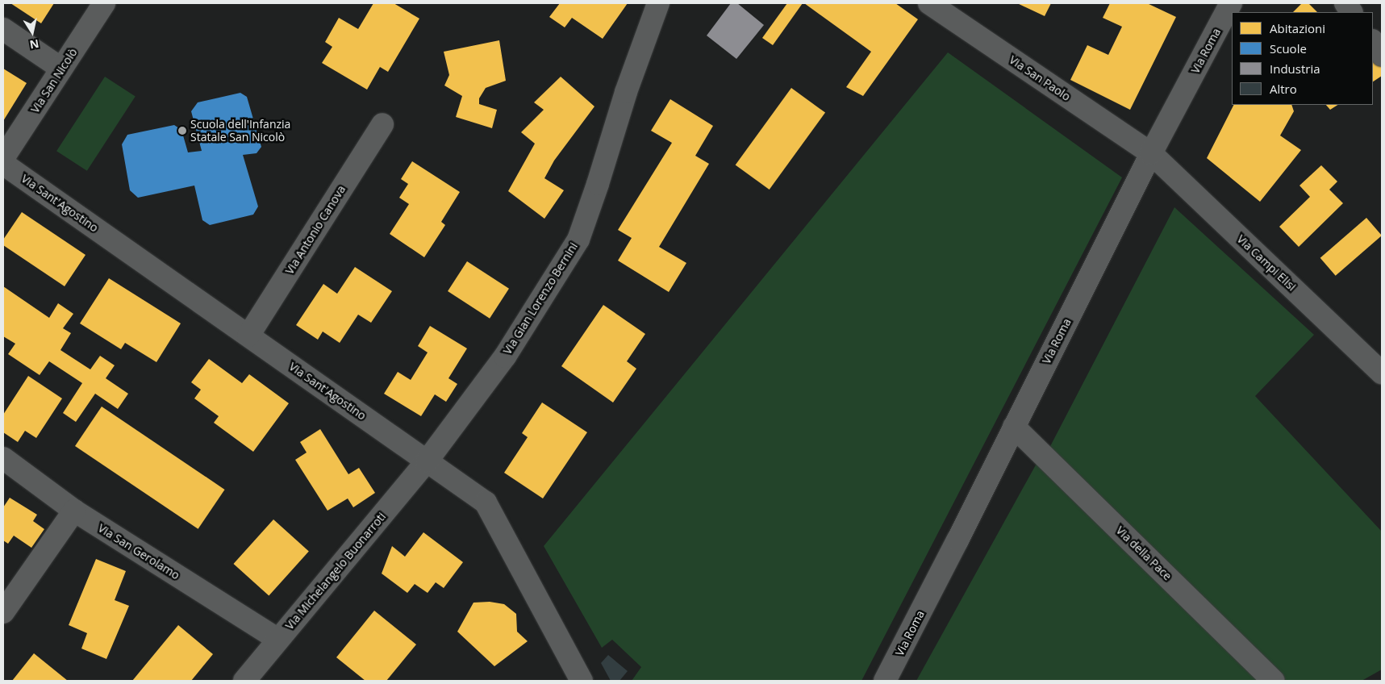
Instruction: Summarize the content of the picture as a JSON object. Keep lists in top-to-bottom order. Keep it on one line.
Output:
{"streets":{"street":["Via Roma","Via San Paolo","Via San Nicolò","Via Sant'Agostino","Via Antonio Canova","Via Campi Elisi","Via Gian Lorenzo Bernini","Via San Gerolamo","Via della Pace","Via Michelangelo Buonarroti"]},"crossings":[["Via Roma","Via San Paolo"],["Via Roma","Via Campi Elisi"],["Via Roma","Via della Pace"],["Via San Paolo","Via Campi Elisi"],["Via Sant'Agostino","Via Antonio Canova"],["Via Sant'Agostino","Via Gian Lorenzo Bernini"],["Via Sant'Agostino","Via Michelangelo Buonarroti"],["Via Gian Lorenzo Bernini","Via Michelangelo Buonarroti"],["Via San Gerolamo","Via Michelangelo Buonarroti"]],"places":["Scuola dell'Infanzia Statale San Nicolò"],"legend":["Abitazioni","Scuole","Industria","Altro"],"north":"bottom"}
